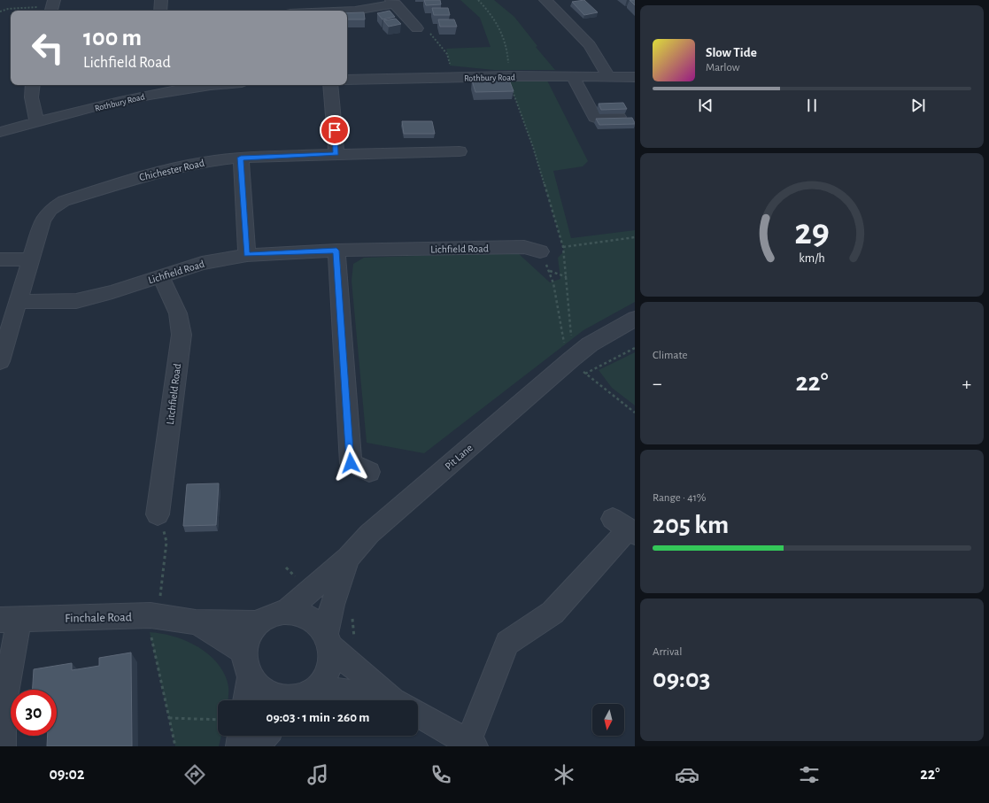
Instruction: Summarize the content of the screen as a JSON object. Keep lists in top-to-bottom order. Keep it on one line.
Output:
{"streets":{"street":["Rothbury Road","Chichester Road","Lichfield Road","Litchfield Road","Pit Lane","Finchale Road"]},"crossings":[["Chichester Road","Lichfield Road"],["Lichfield Road","Litchfield Road"],["Pit Lane","Finchale Road"]],"north":"bottom","page":{"turn":["100 m","Lichfield Road"],"song":["Slow Tide","Marlow"],"tile":["Climate",["Range · 41%","205 km"],["Arrival","09:03"]],"heat":["−","22°","+"],"limit":"30","trip":"09:03 · 1 min · 260 m","tabs":["09:02","22°"],"gauge":["29","km/h"]}}
